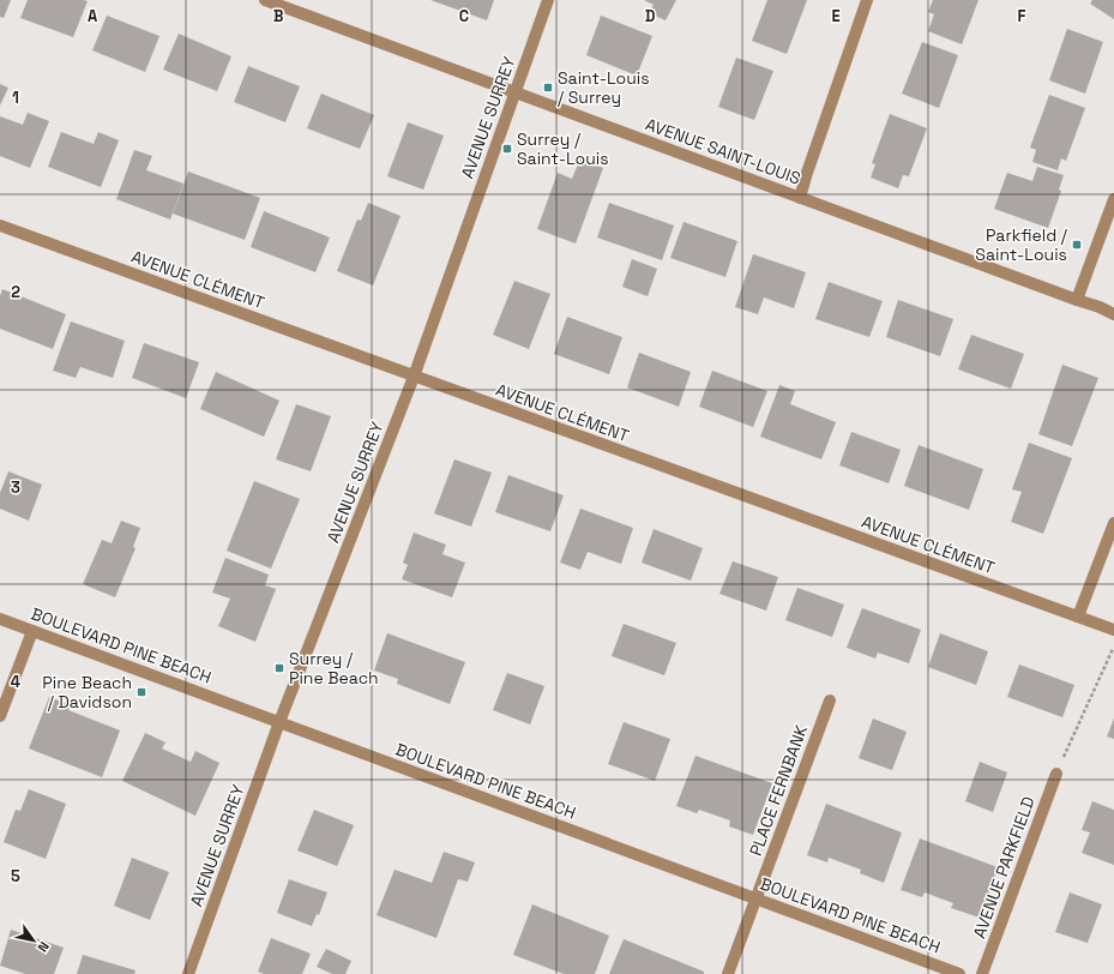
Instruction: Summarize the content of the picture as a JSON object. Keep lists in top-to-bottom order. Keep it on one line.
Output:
{"streets":{"street":["AVENUE SURREY","AVENUE SAINT-LOUIS","AVENUE CLÉMENT","BOULEVARD PINE BEACH","PLACE FERNBANK","AVENUE PARKFIELD"]},"crossings":[["AVENUE SURREY","AVENUE SAINT-LOUIS"],["AVENUE SURREY","AVENUE CLÉMENT"],["AVENUE SURREY","BOULEVARD PINE BEACH"],["BOULEVARD PINE BEACH","PLACE FERNBANK"]],"places":{"transit":["Saint-Louis / Surrey","Surrey / Saint-Louis","Parkfield / Saint-Louis","Surrey / Pine Beach","Pine Beach / Davidson"]},"north":"bottom right","grid":{"columns":["A","B","C","D","E","F"],"rows":["1","2","3","4","5"]}}
